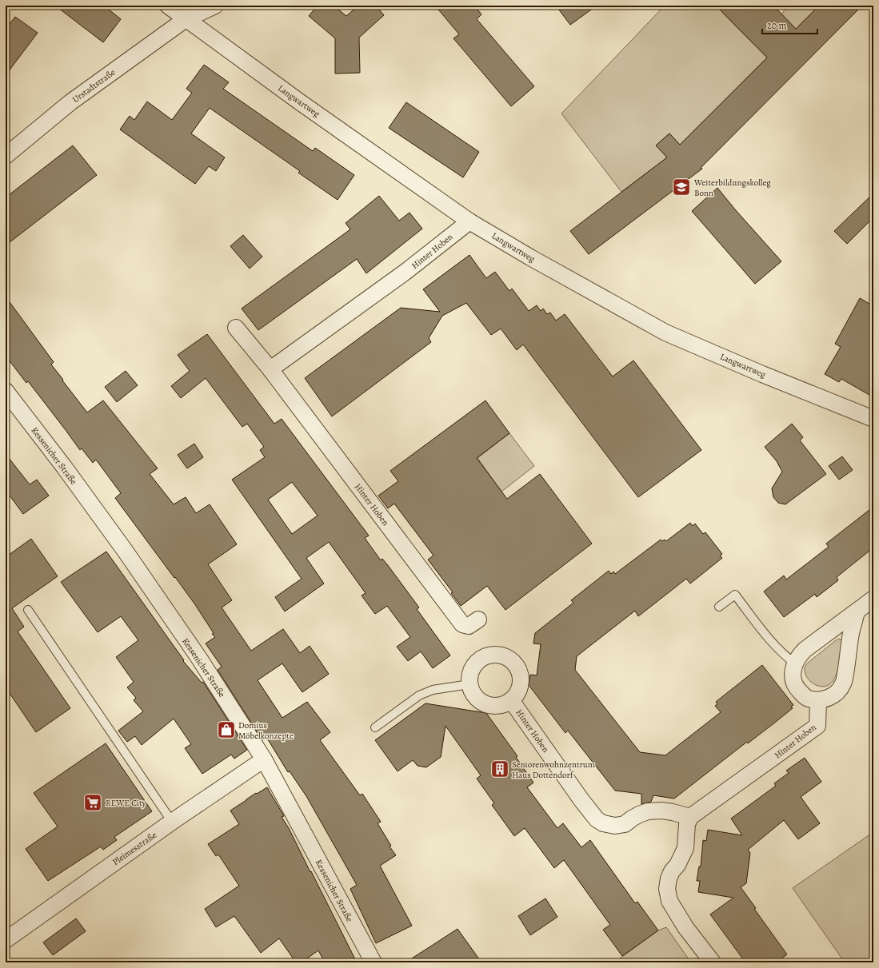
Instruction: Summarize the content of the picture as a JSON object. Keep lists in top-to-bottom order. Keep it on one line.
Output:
{"streets":{"street":["Urstadtstraße","Langwartweg","Hinter Hoben","Kessenicher Straße","Pleimesstraße"]},"crossings":[["Urstadtstraße","Langwartweg"],["Langwartweg","Hinter Hoben"],["Kessenicher Straße","Pleimesstraße"]],"places":{"school or university":["Weiterbildungskolleg Bonn"],"shop":["Domius Möbelkonzepte"],"building":["Seniorenwohnzentrum Haus Dottendorf"],"supermarket":["REWE City"]},"scale_bar":"20 m"}
